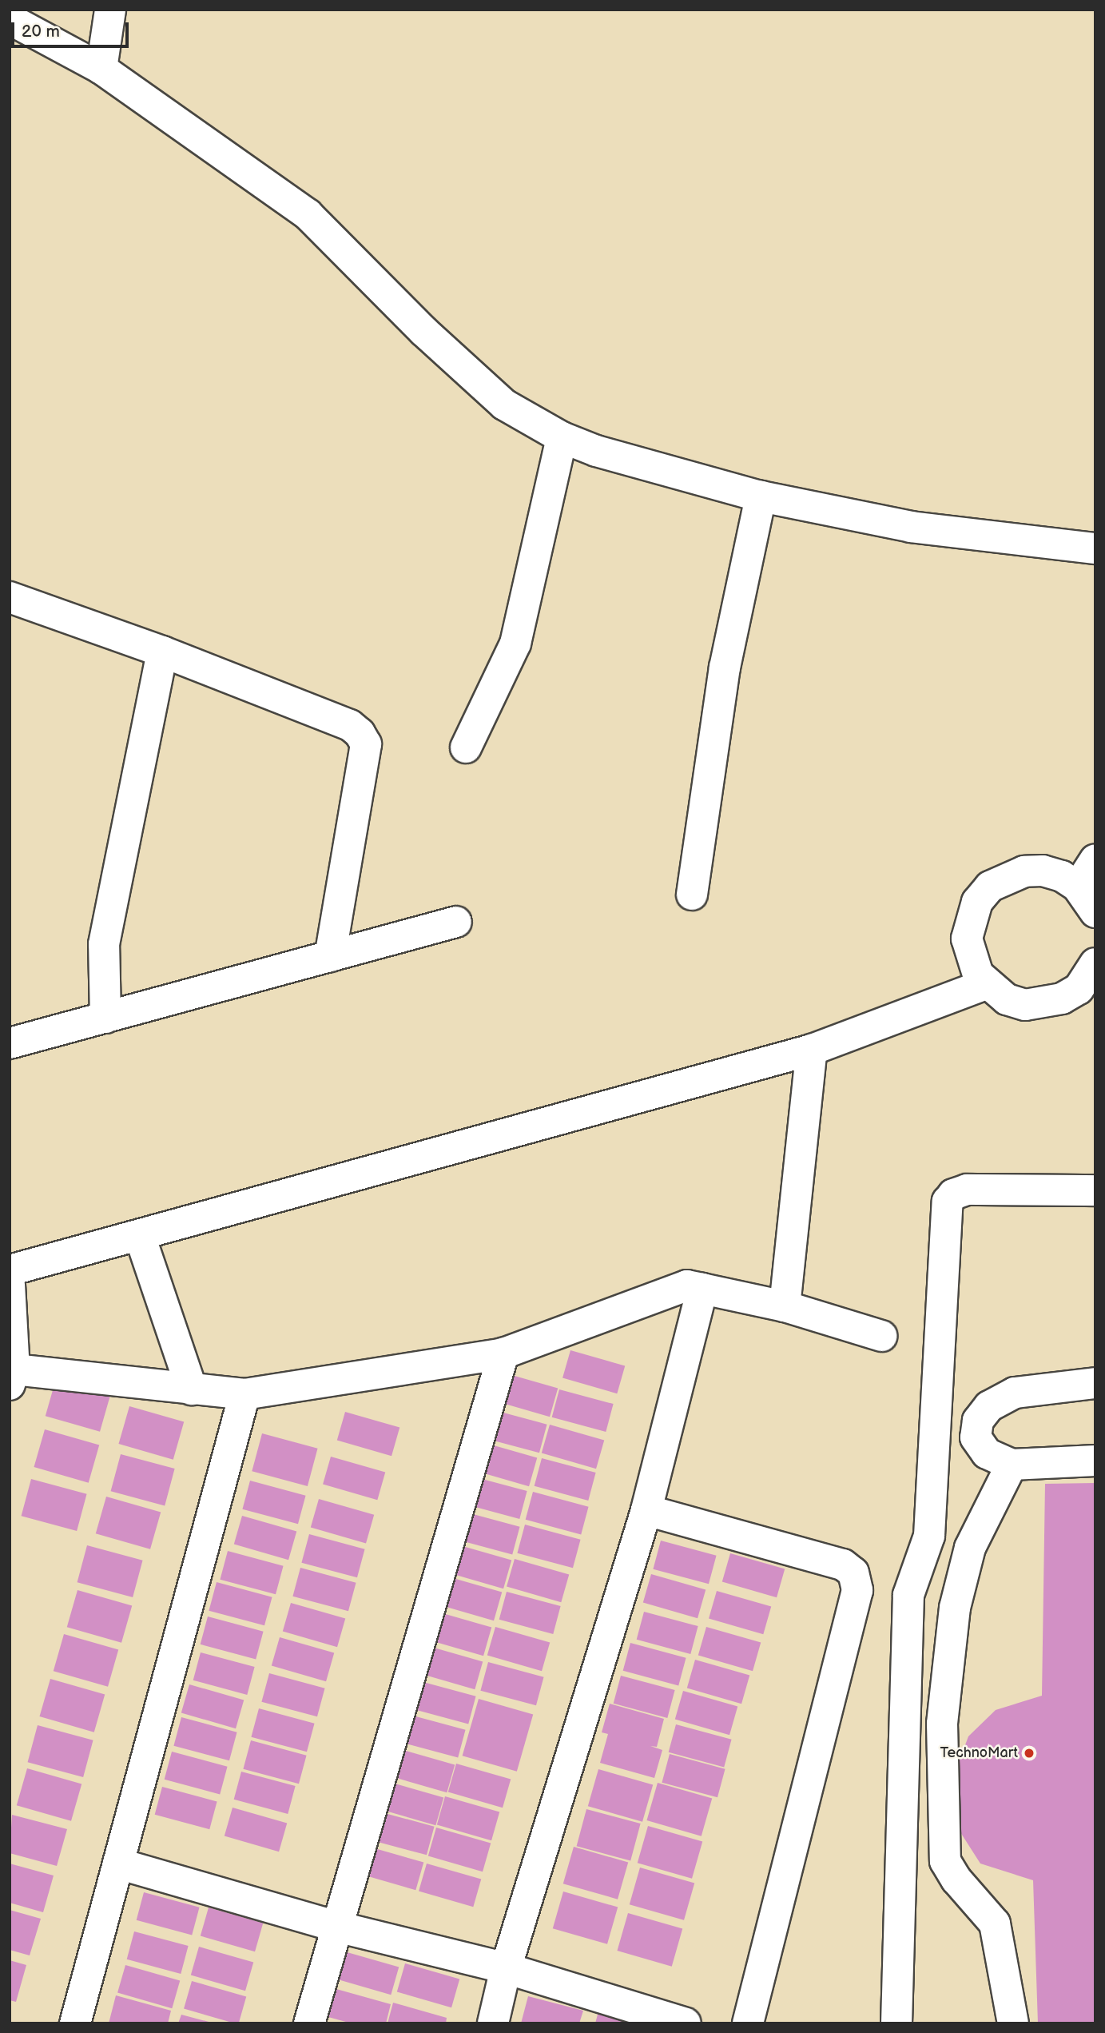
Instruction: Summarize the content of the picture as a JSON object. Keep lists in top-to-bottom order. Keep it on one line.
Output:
{"places":["TechnoMart"],"scale_bar":"20 m"}
